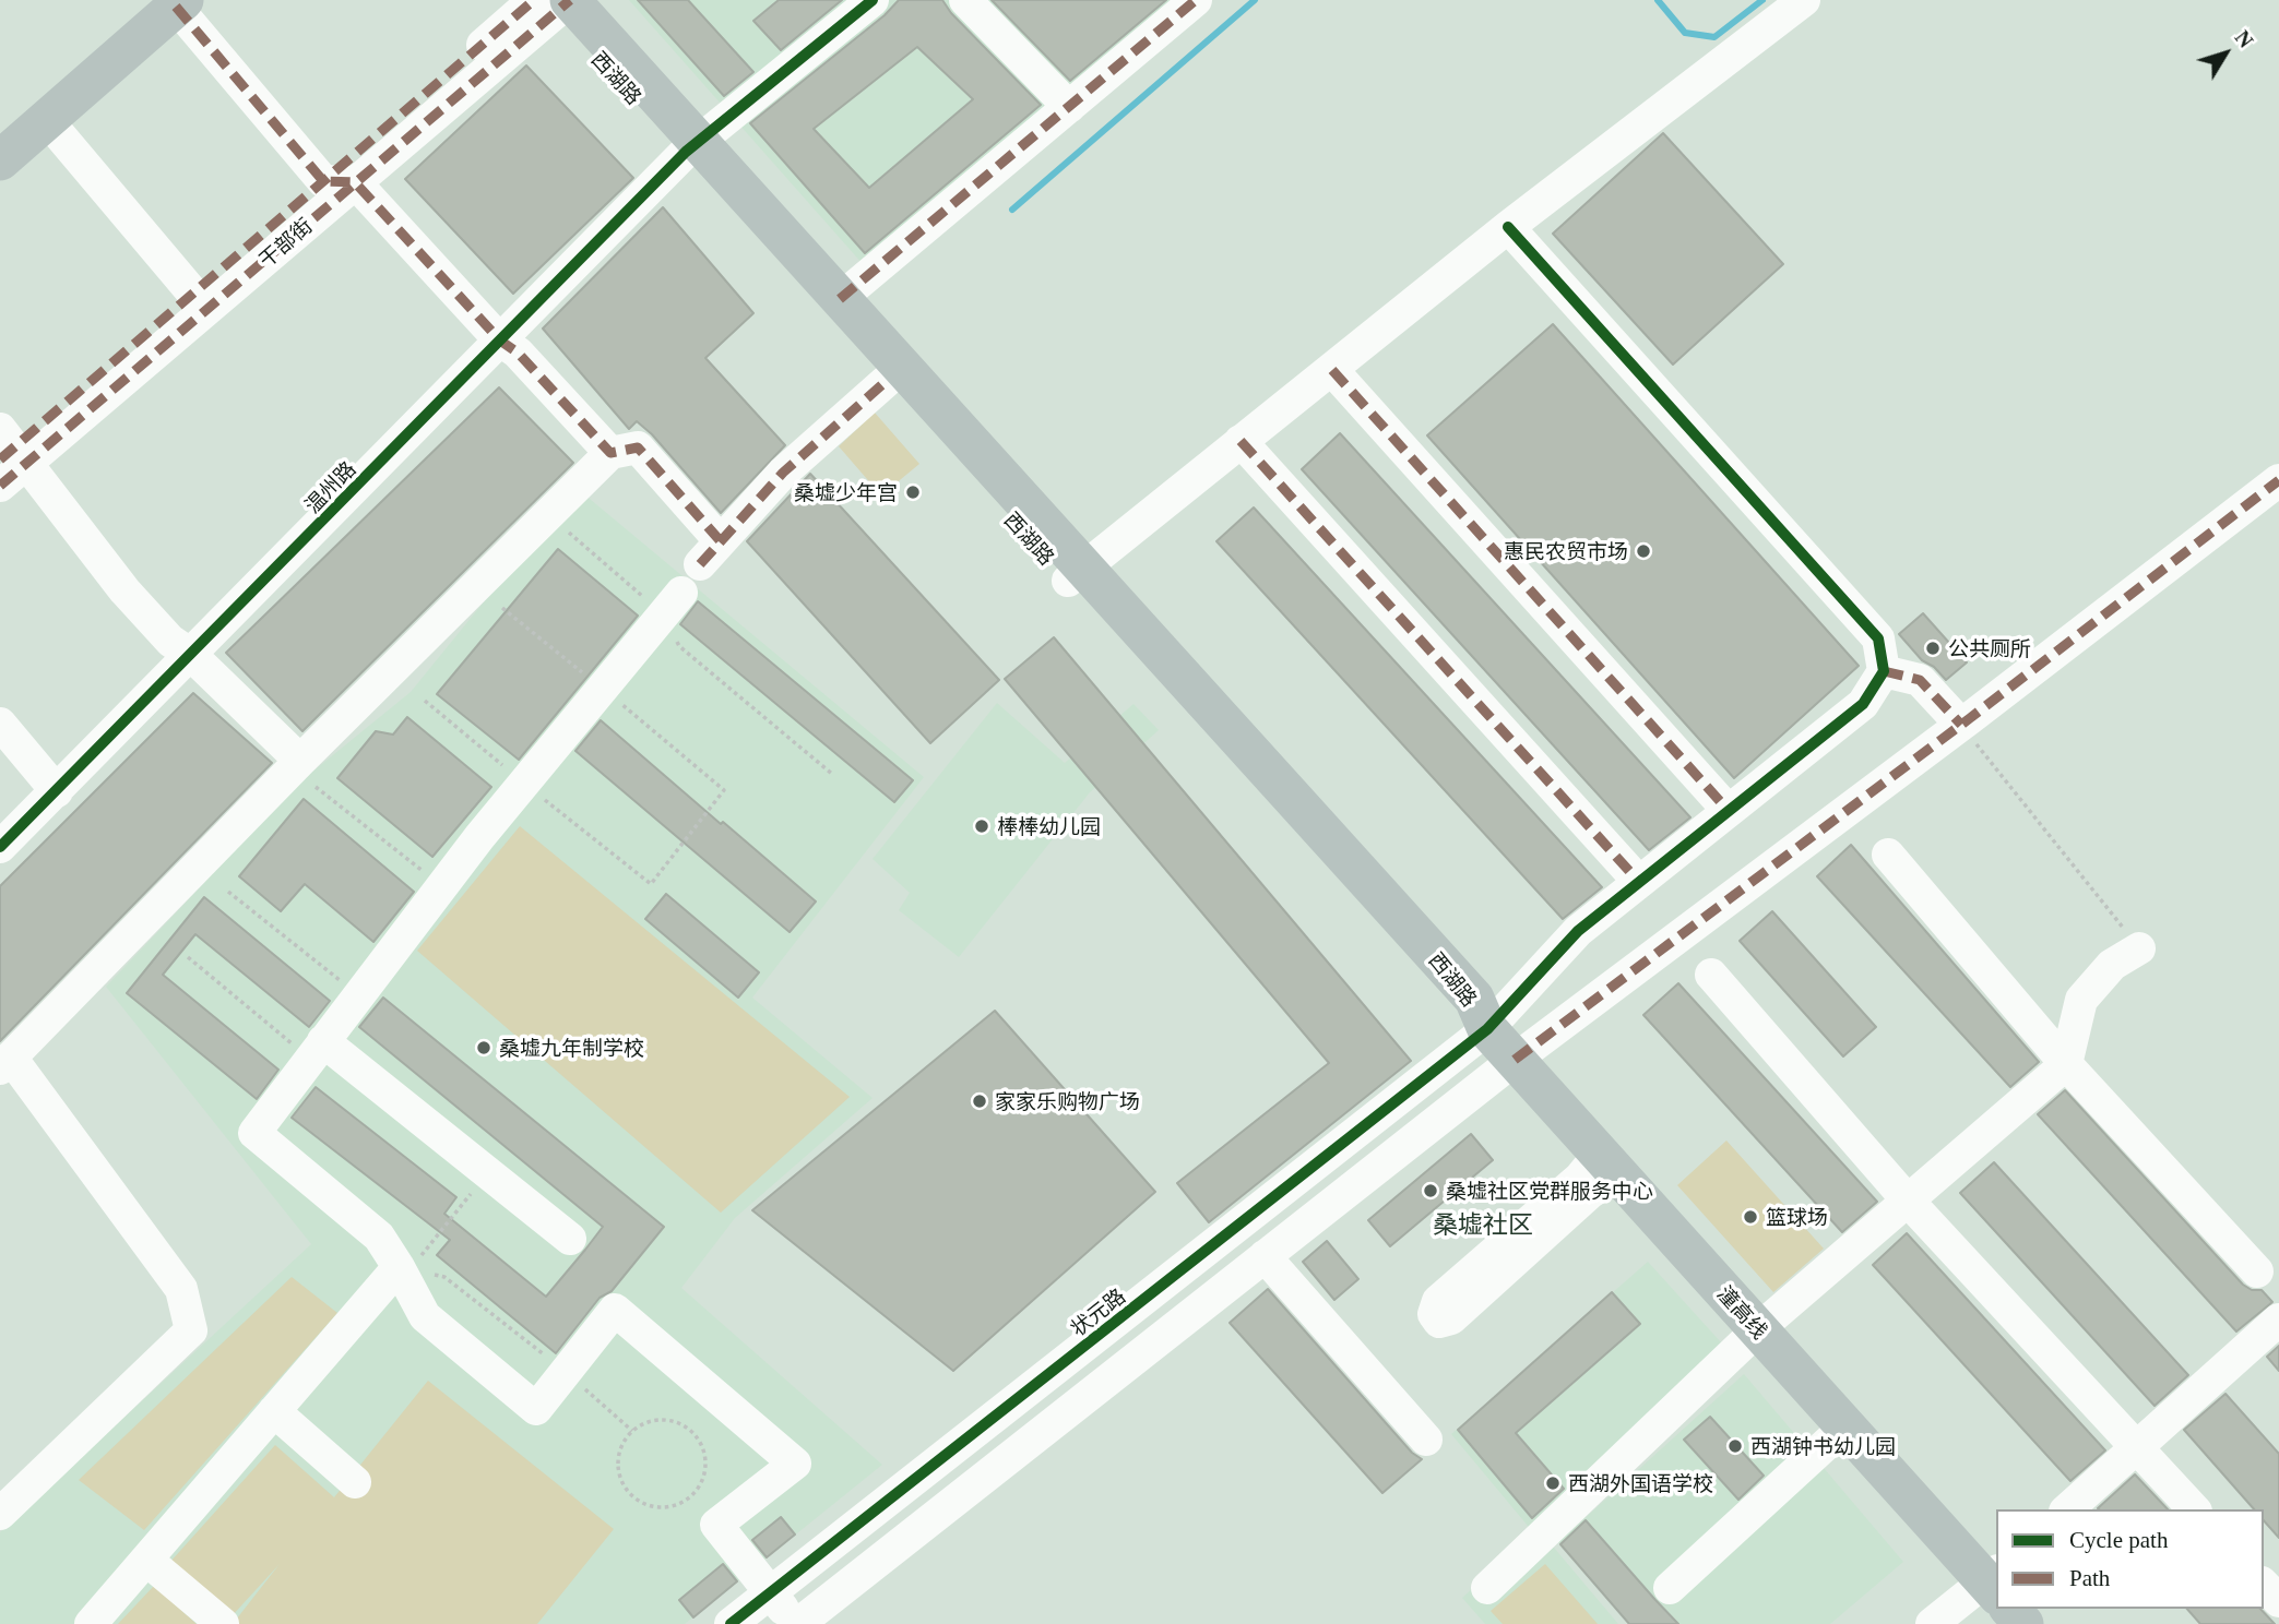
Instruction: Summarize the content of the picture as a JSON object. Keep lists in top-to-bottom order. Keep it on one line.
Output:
{"streets":{"main road":["西湖路","潼高线"],"street":["干部街","温州路","状元路"]},"crossings":[["西湖路","干部街"],["西湖路","温州路"],["西湖路","状元路"],["西湖路","潼高线"],["状元路","潼高线"]],"districts":["桑墟社区"],"places":["桑墟少年宫","惠民农贸市场","公共厕所","棒棒幼儿园","桑墟九年制学校","家家乐购物广场","桑墟社区党群服务中心","篮球场","西湖钟书幼儿园","西湖外国语学校"],"legend":["Cycle path","Path"],"north":"top right"}
